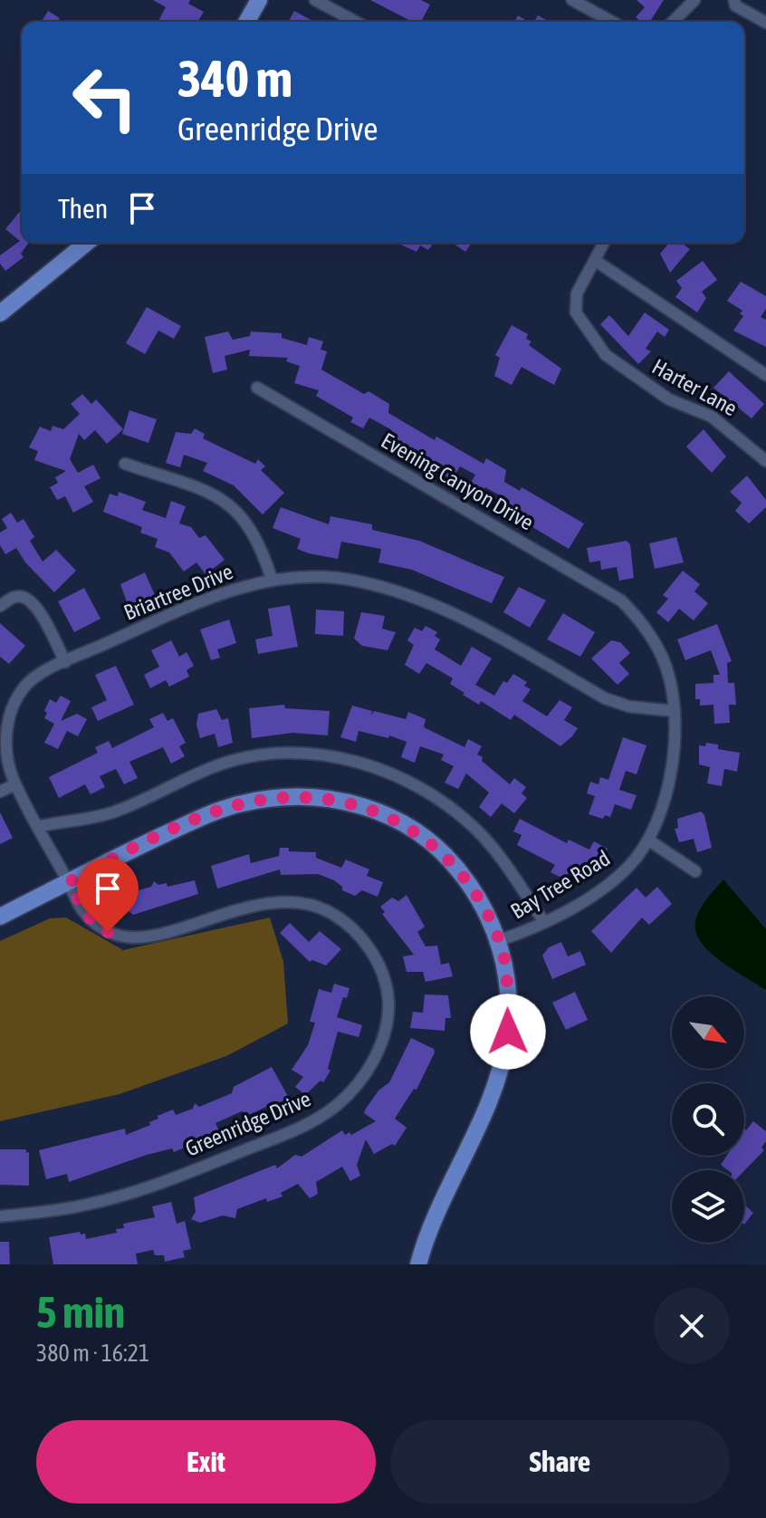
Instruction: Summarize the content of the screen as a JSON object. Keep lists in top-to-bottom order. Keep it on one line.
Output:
{"streets":{"street":["Harter Lane","Evening Canyon Drive","Briartree Drive","Bay Tree Road","Greenridge Drive"]},"crossings":[["Evening Canyon Drive","Bay Tree Road"],["Briartree Drive","Bay Tree Road"],["Briartree Drive","Greenridge Drive"]],"north":"bottom right","page":{"turn":["340 m","Greenridge Drive"],"then":"Then","heading":["5 min","380 m · 16:21"],"buttons":["Exit","Share"]}}
